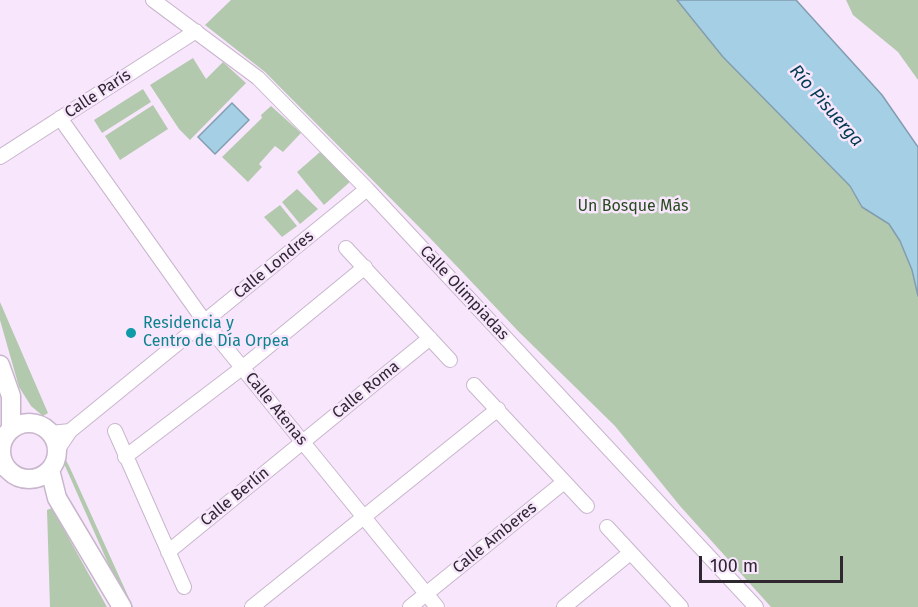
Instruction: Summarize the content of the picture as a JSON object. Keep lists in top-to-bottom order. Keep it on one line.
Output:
{"streets":{"street":["Calle París","Calle Londres","Calle Olimpiadas","Calle Roma","Calle Atenas","Calle Berlín","Calle Amberes"]},"crossings":[["Calle París","Calle Olimpiadas"],["Calle París","Calle Atenas"],["Calle Londres","Calle Olimpiadas"],["Calle Londres","Calle Atenas"],["Calle Roma","Calle Atenas"],["Calle Roma","Calle Berlín"],["Calle Atenas","Calle Berlín"],["Calle Atenas","Calle Amberes"]],"water":["Río Pisuerga"],"parks":["Un Bosque Más"],"places":["Residencia y Centro de Día Orpea"],"scale_bar":"100 m"}
